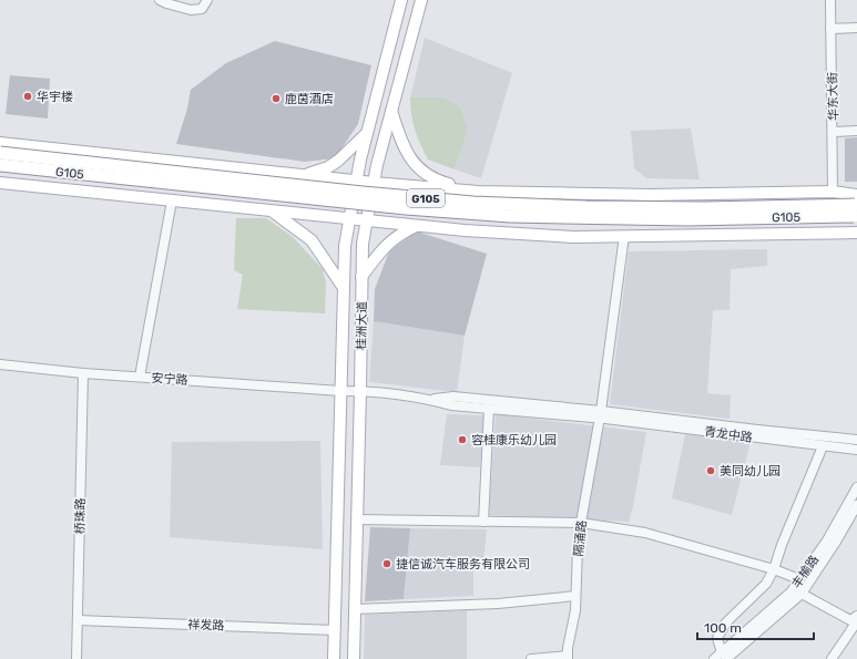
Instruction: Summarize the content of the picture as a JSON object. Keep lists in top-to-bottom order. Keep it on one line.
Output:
{"streets":{"highway":["G105"],"main road":["桂洲大道"],"street":["华东大街","安宁路","青龙中路","桥珠路","隔涌路","丰榆路","祥发路"]},"crossings":[["桂洲大道","安宁路"],["桂洲大道","祥发路"],["安宁路","桥珠路"],["青龙中路","隔涌路"],["桥珠路","祥发路"]],"places":["华宇楼","鹿茵酒店","容桂康乐幼儿园","美同幼儿园","捷信诚汽车服务有限公司"],"scale_bar":"100 m"}
